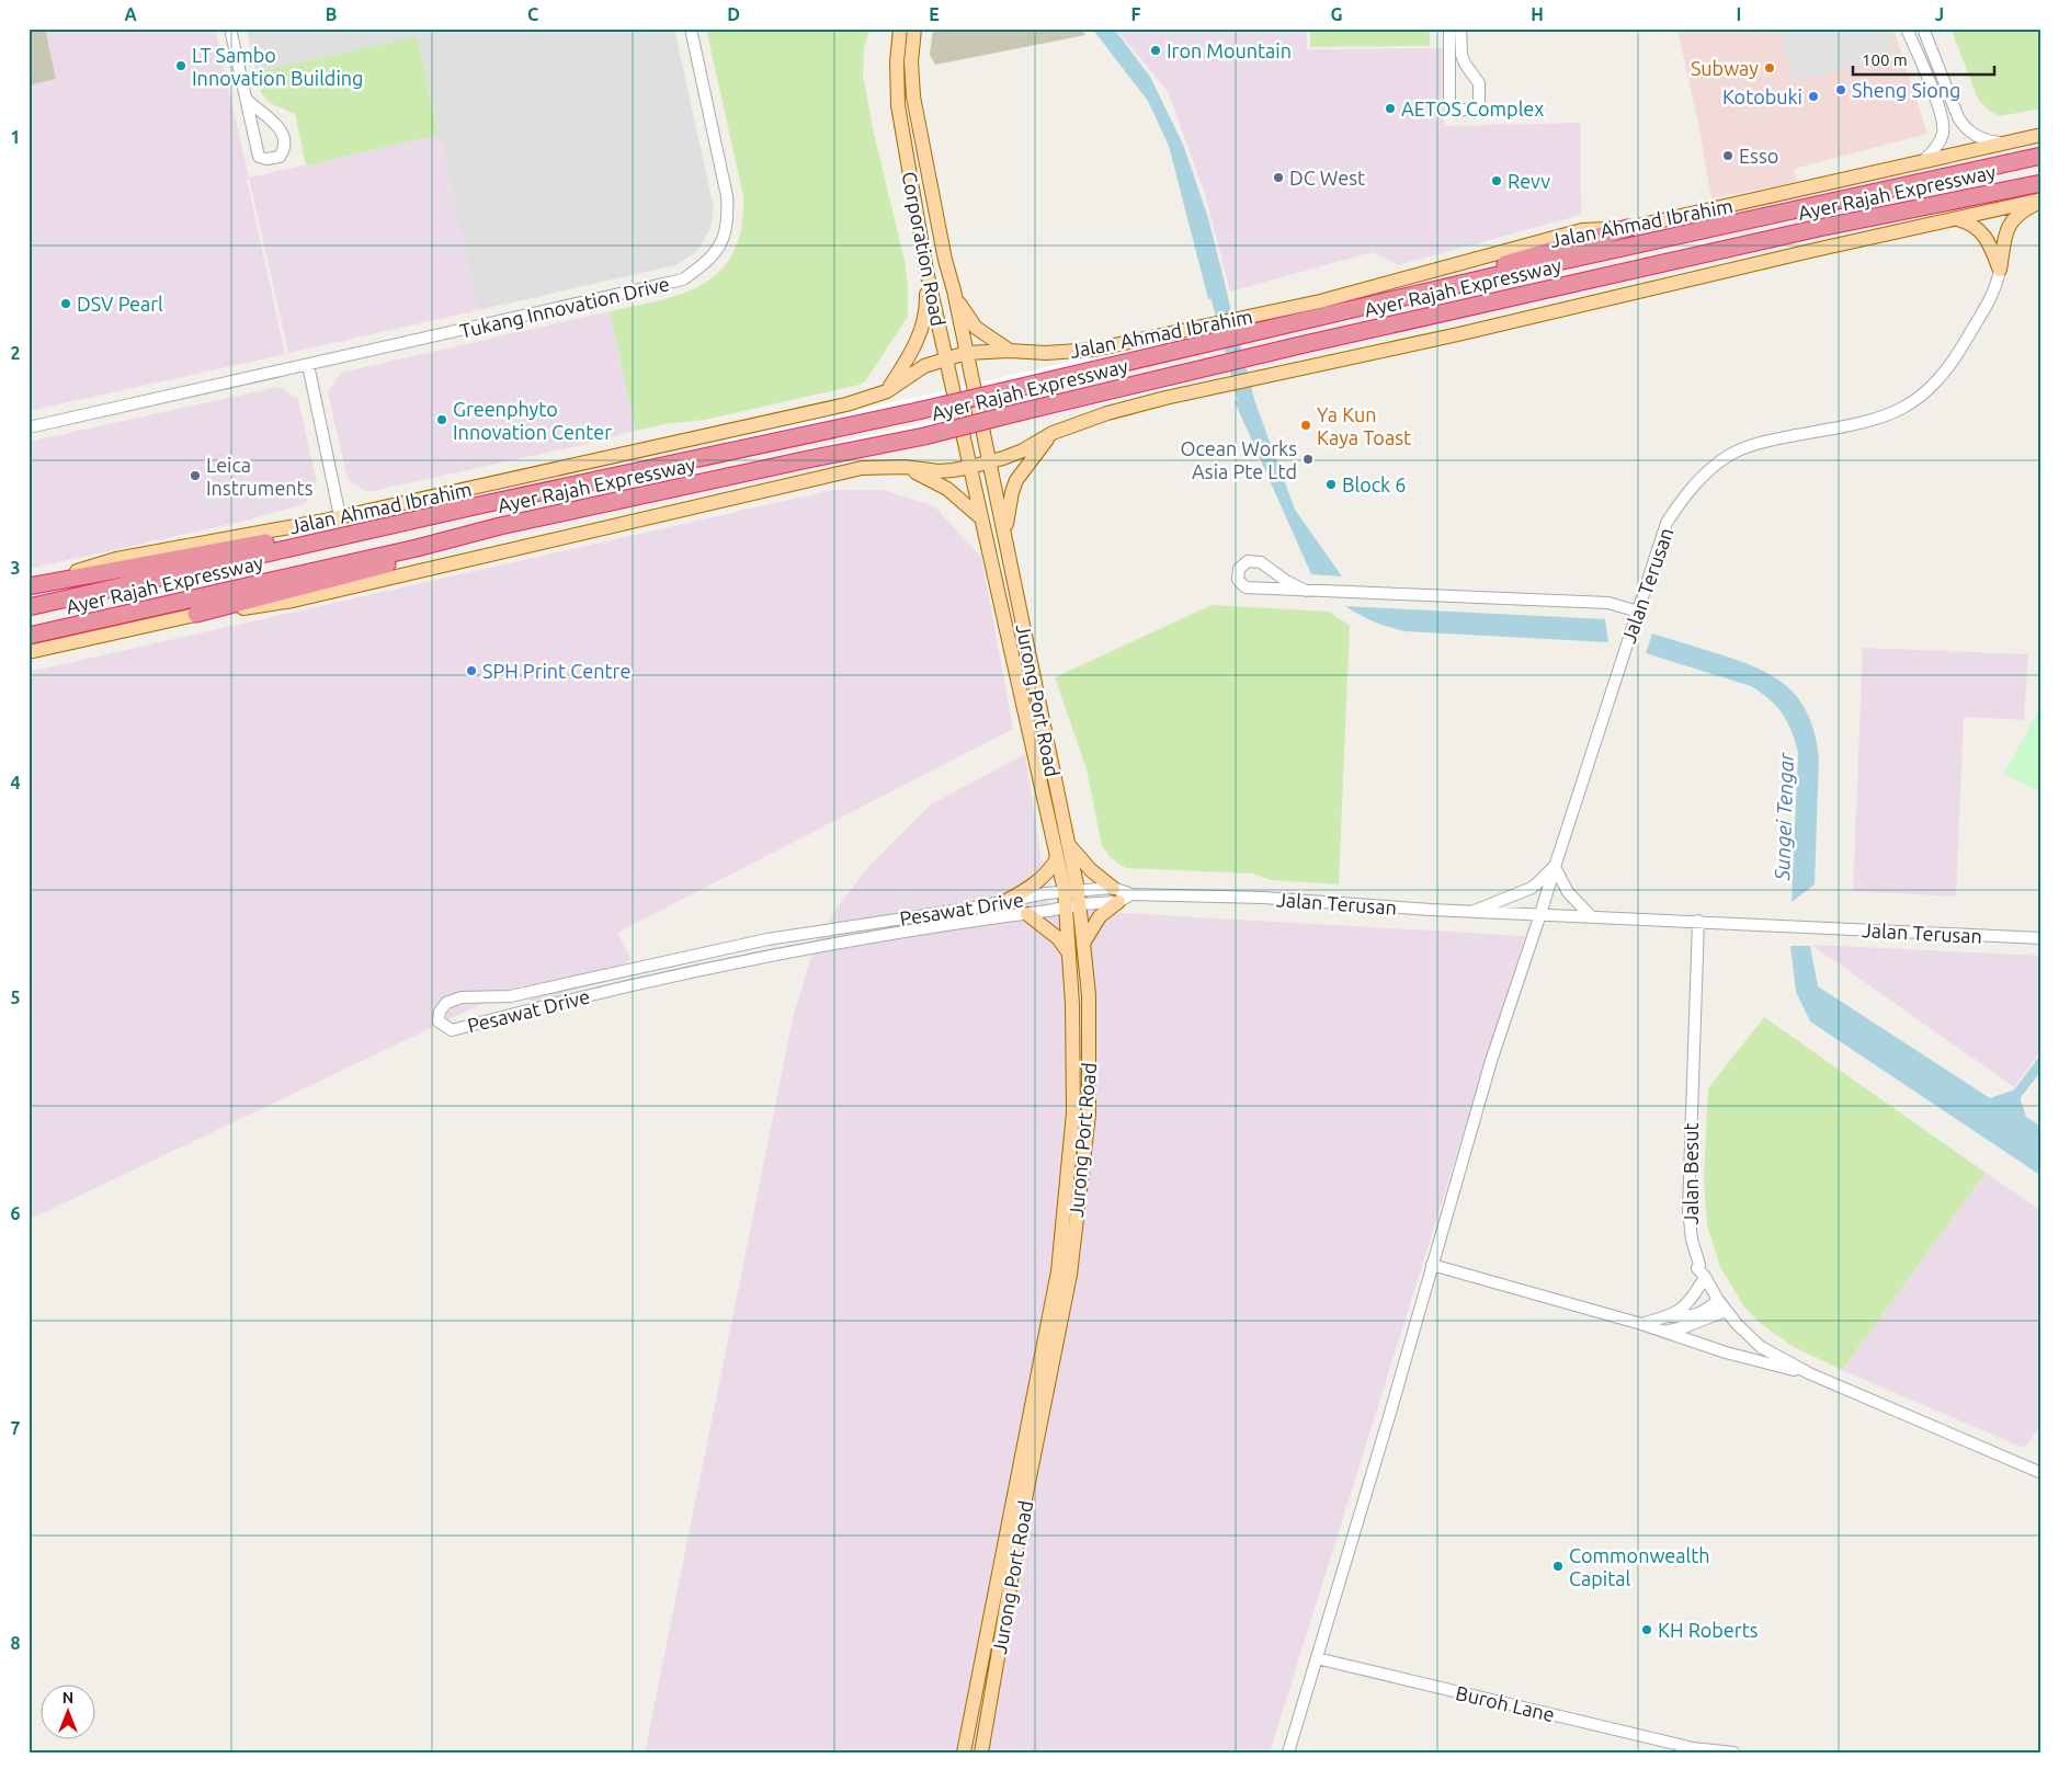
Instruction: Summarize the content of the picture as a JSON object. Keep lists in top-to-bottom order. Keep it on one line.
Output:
{"streets":{"highway":["Ayer Rajah Expressway"],"main road":["Jalan Ahmad Ibrahim","Corporation Road","Jurong Port Road"],"street":["Tukang Innovation Drive","Jalan Terusan","Pesawat Drive","Jalan Besut","Buroh Lane"]},"crossings":[["Jalan Ahmad Ibrahim","Corporation Road"],["Corporation Road","Jurong Port Road"],["Jalan Terusan","Jalan Besut"],["Jurong Port Road","Pesawat Drive"]],"water":["Sungei Tengar"],"places":["Iron Mountain","LT Sambo Innovation Building","Subway","Sheng Siong","Kotobuki","AETOS Complex","Esso","DC West","Revv","DSV Pearl","Greenphyto Innovation Center","Ya Kun Kaya Toast","Ocean Works Asia Pte Ltd","Leica Instruments","Block 6","SPH Print Centre","Commonwealth Capital","KH Roberts"],"scale_bar":"100 m","north":"top","grid":{"columns":["A","B","C","D","E","F","G","H","I","J"],"rows":["1","2","3","4","5","6","7","8"]}}
